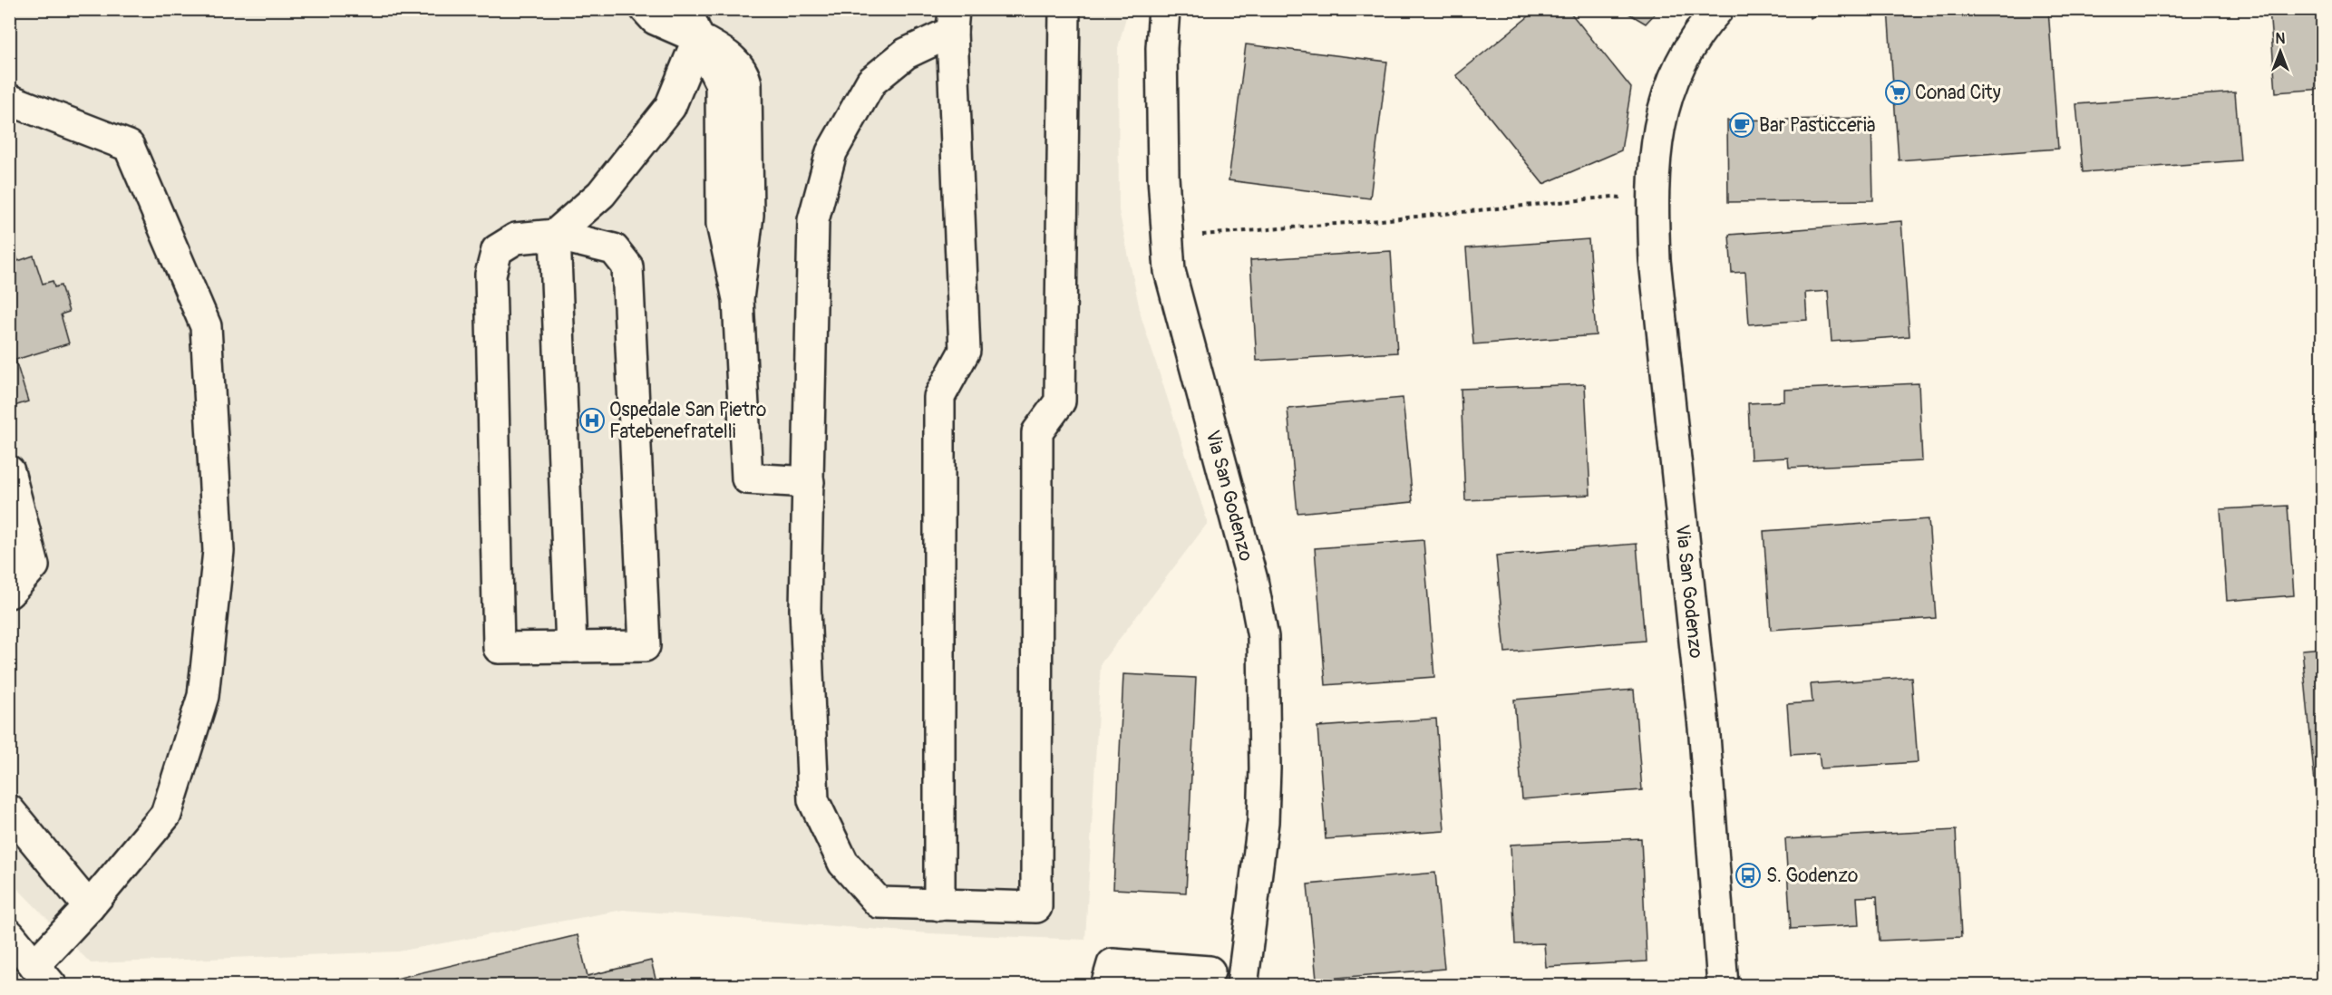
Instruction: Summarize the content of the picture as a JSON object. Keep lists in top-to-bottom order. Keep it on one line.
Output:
{"streets":{"street":["Via San Godenzo"]},"places":{"supermarket":["Conad City"],"cafe":["Bar Pasticceria"],"hospital":["Ospedale San Pietro Fatebenefratelli"],"bus stop":["S. Godenzo"]},"north":"top"}
